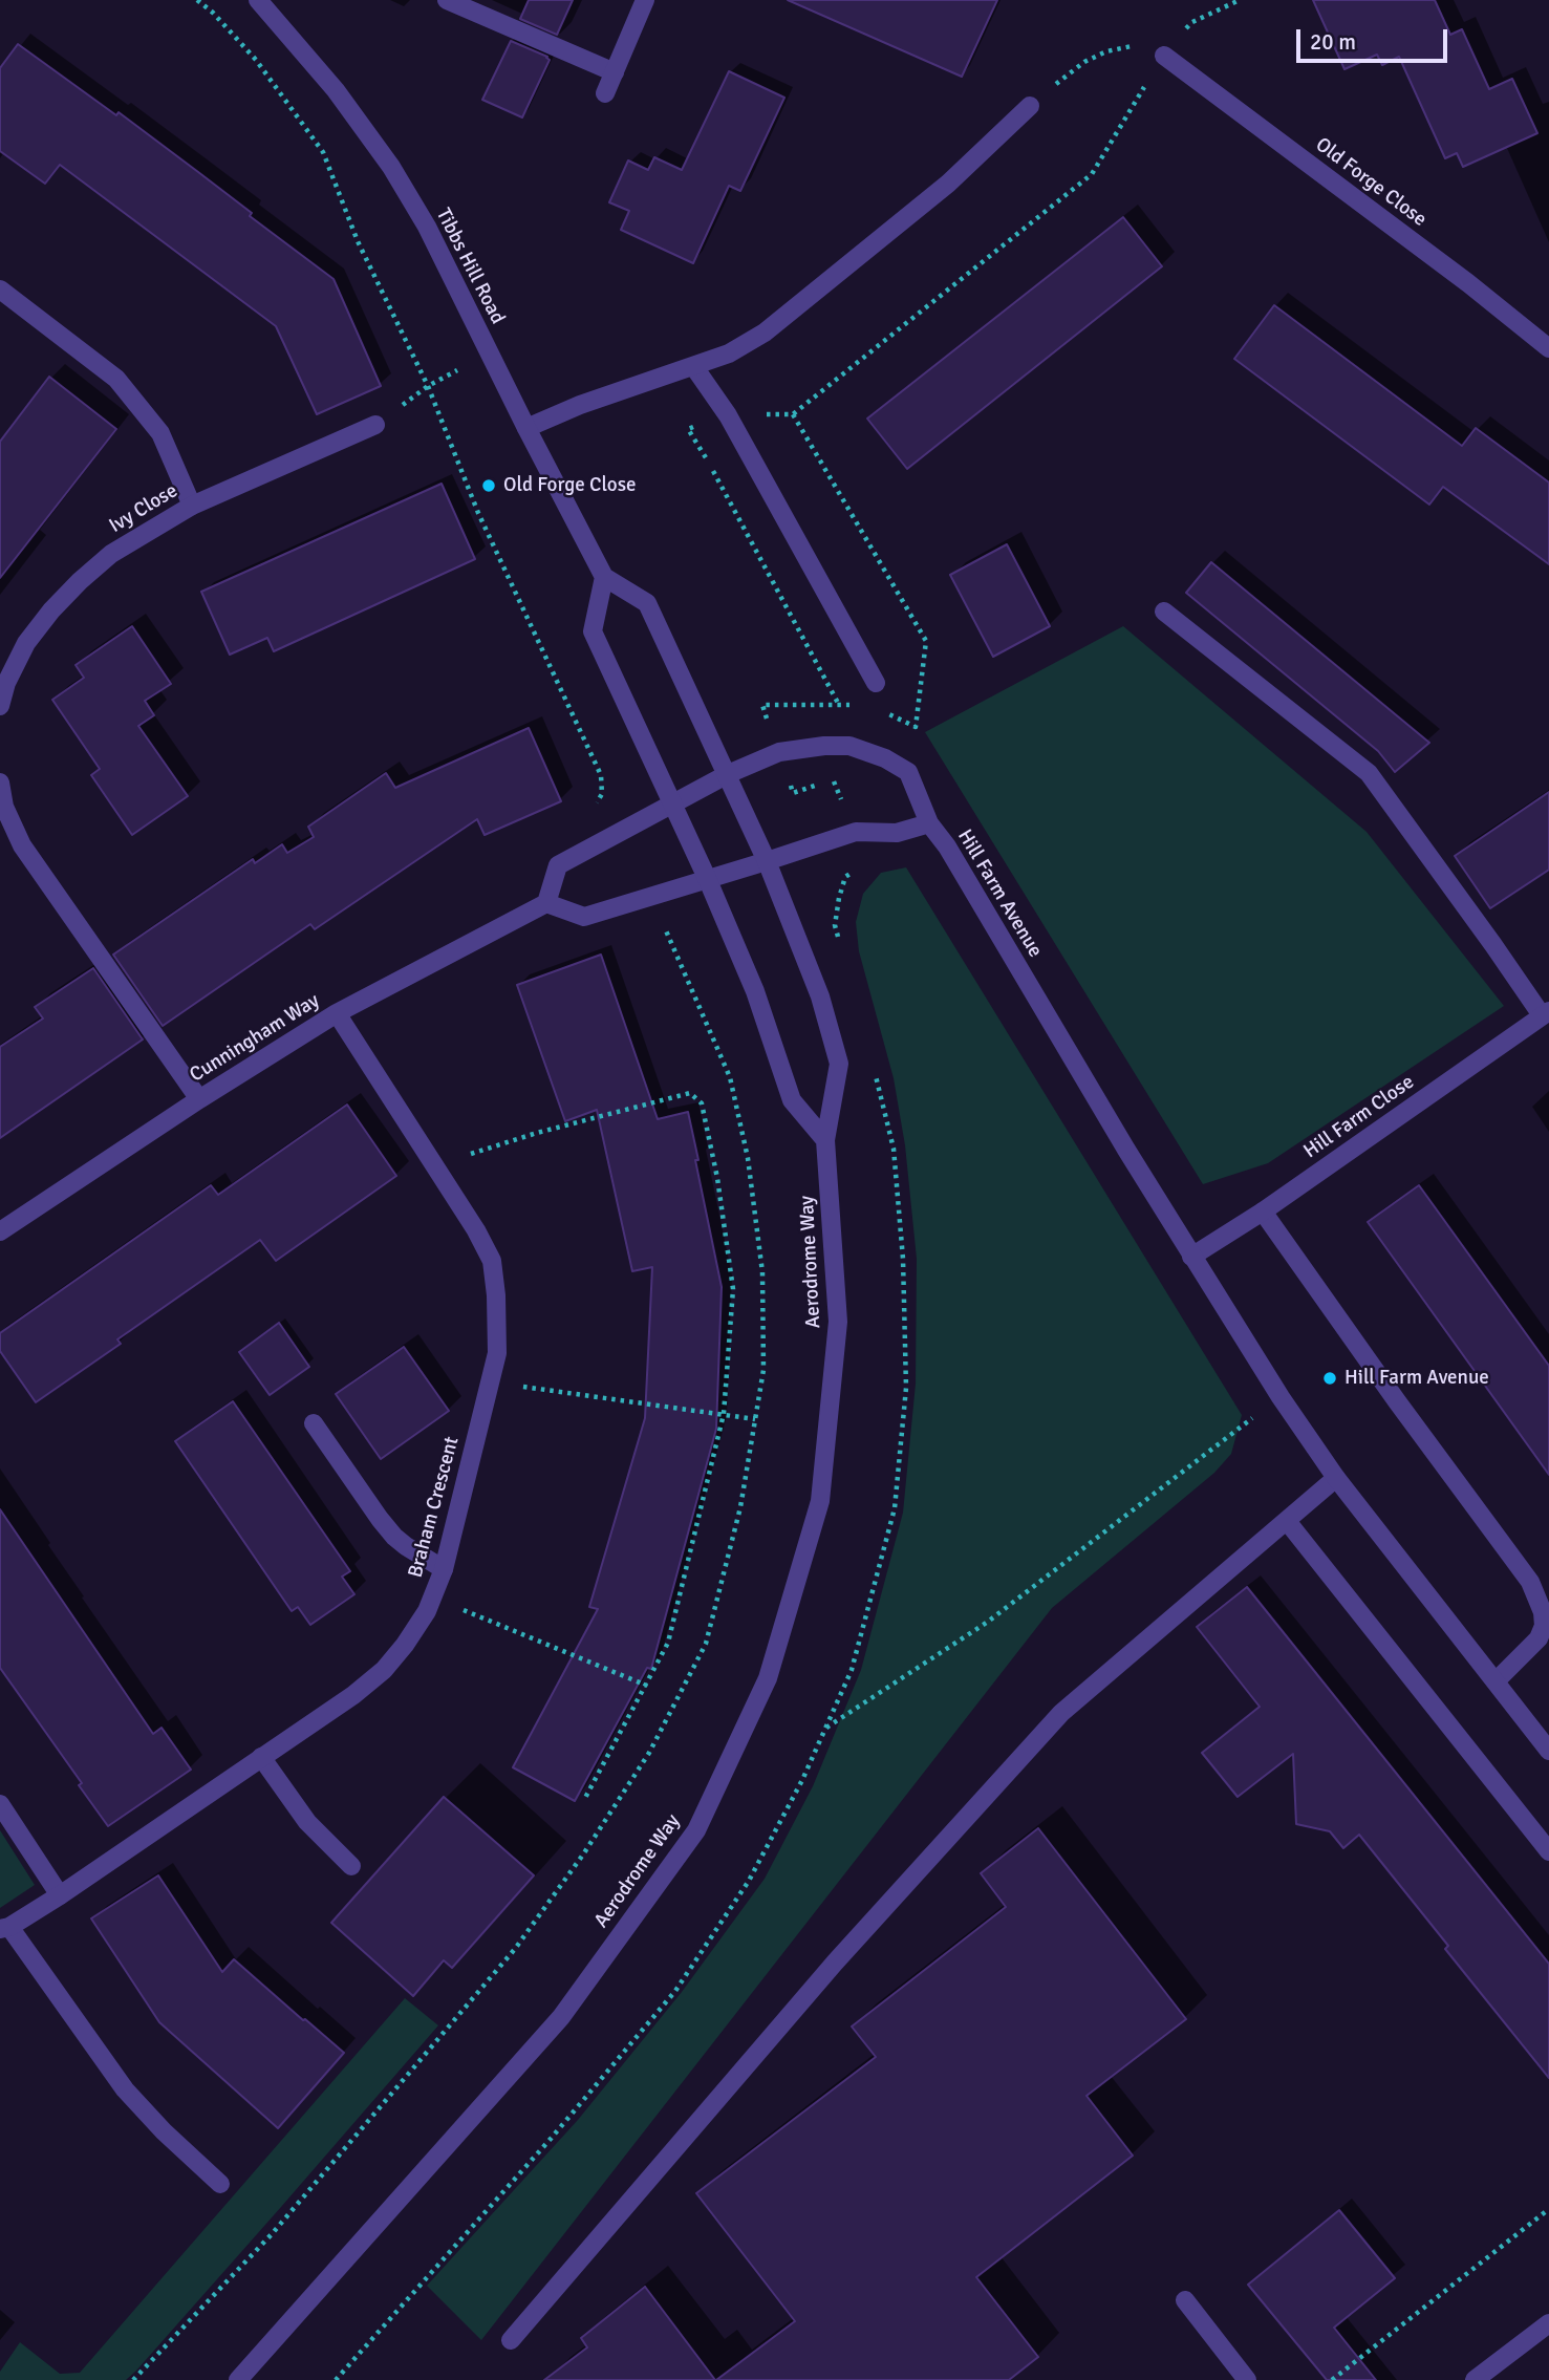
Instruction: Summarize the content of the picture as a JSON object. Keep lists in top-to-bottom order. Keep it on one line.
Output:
{"streets":{"street":["Old Forge Close","Tibbs Hill Road","Ivy Close","Hill Farm Avenue","Cunningham Way","Hill Farm Close","Aerodrome Way","Braham Crescent"]},"crossings":[["Hill Farm Avenue","Hill Farm Close"],["Hill Farm Avenue","Aerodrome Way"],["Cunningham Way","Braham Crescent"]],"places":["Old Forge Close","Hill Farm Avenue"],"scale_bar":"20 m"}
